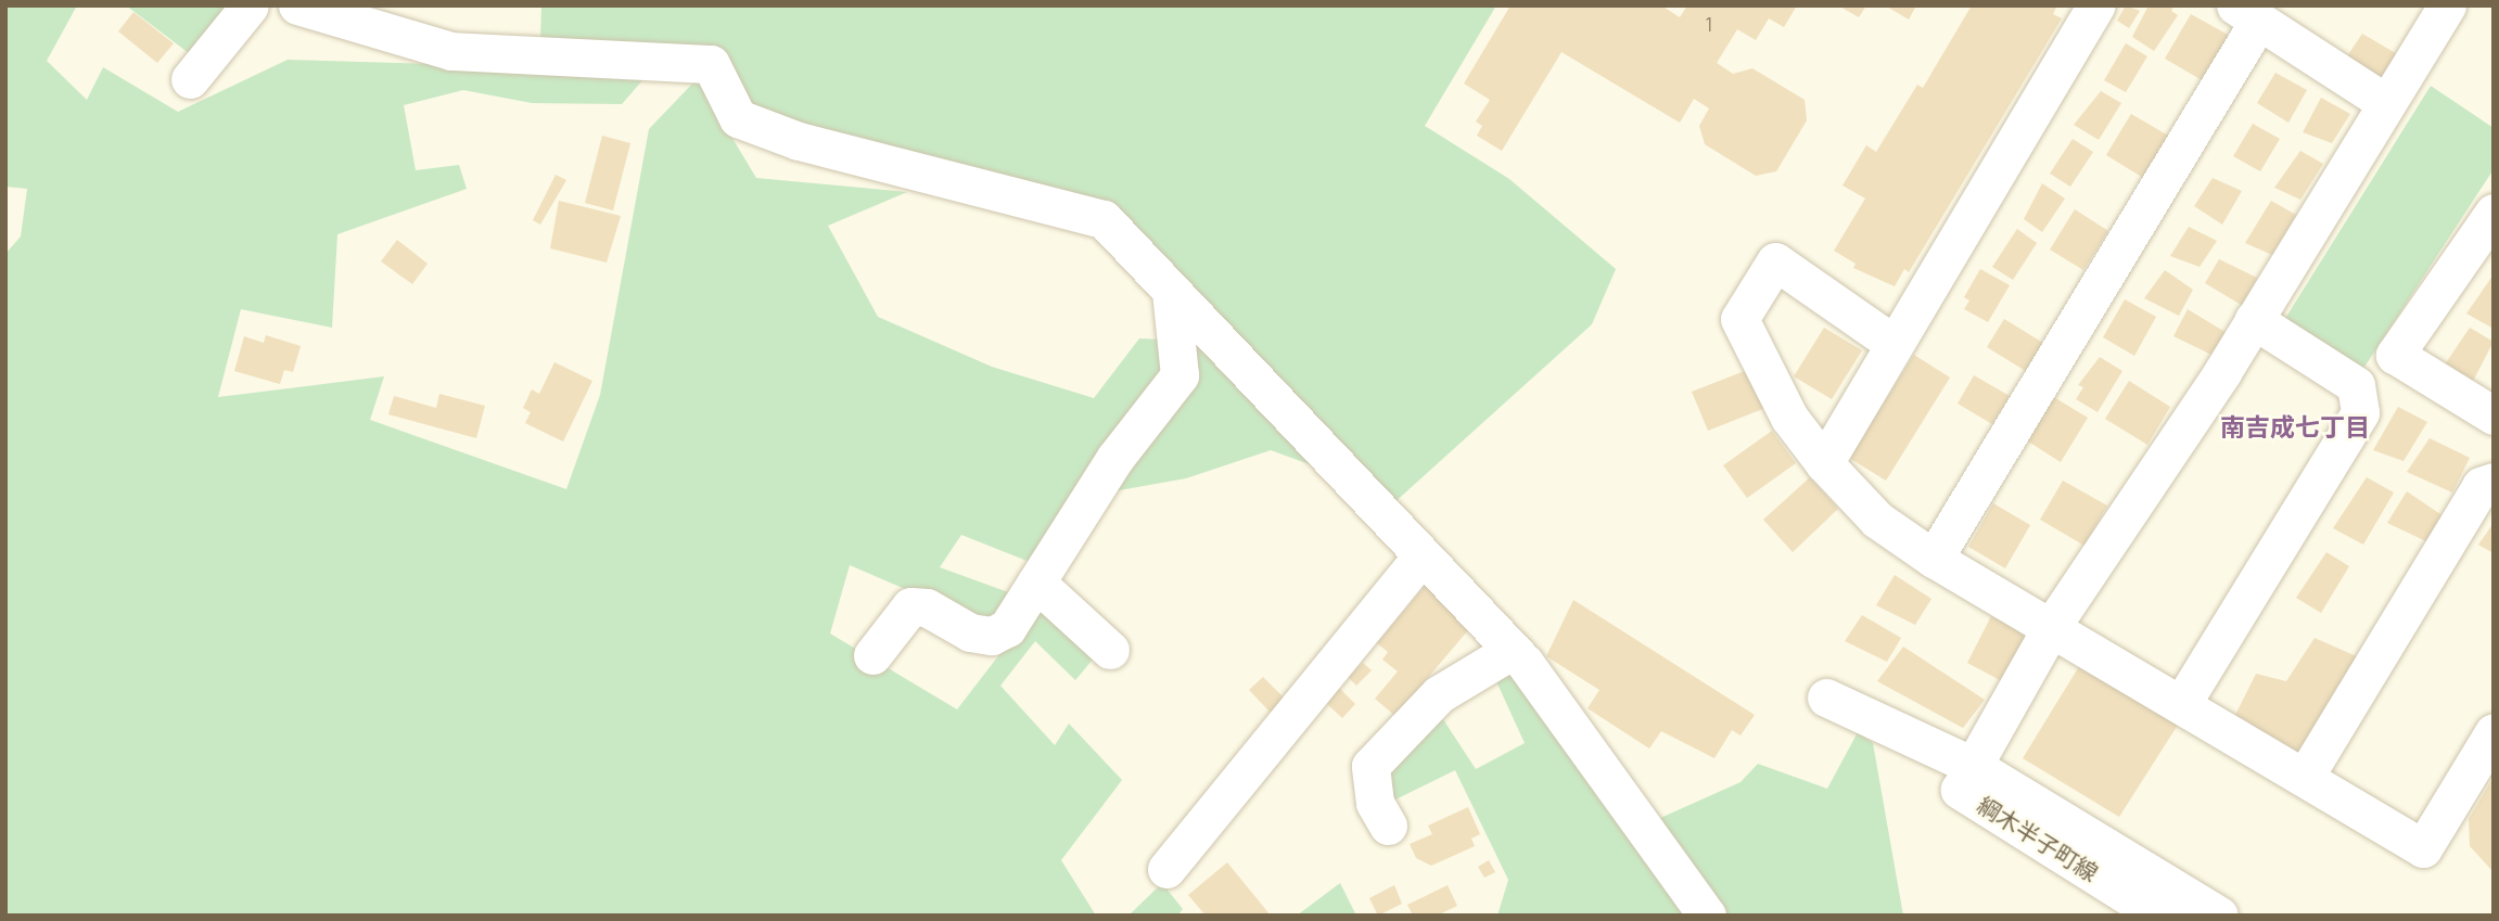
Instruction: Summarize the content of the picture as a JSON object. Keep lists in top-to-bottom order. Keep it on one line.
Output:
{"districts":["南吉成七丁目"],"house_numbers":["1"]}
